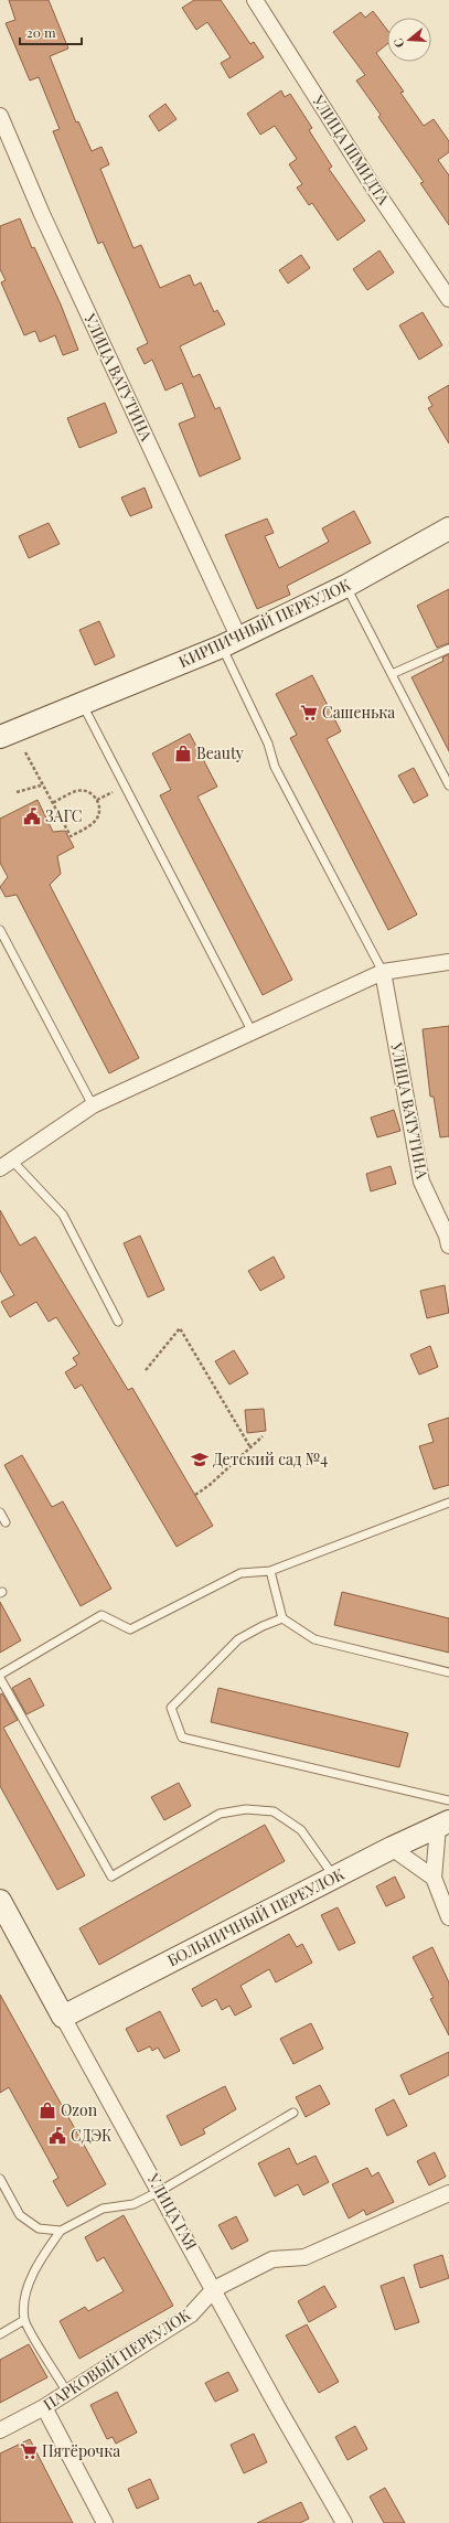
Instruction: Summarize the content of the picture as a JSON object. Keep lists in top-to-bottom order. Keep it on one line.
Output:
{"streets":{"street":["УЛИЦА ШМИДТА","УЛИЦА ВАТУТИНА","КИРПИЧНЫЙ ПЕРЕУЛОК","БОЛЬНИЧНЫЙ ПЕРЕУЛОК","УЛИЦА ГАЯ","ПАРКОВЫЙ ПЕРЕУЛОК"]},"crossings":[["УЛИЦА ВАТУТИНА","КИРПИЧНЫЙ ПЕРЕУЛОК"],["БОЛЬНИЧНЫЙ ПЕРЕУЛОК","УЛИЦА ГАЯ"],["УЛИЦА ГАЯ","ПАРКОВЫЙ ПЕРЕУЛОК"]],"places":{"supermarket":["Сашенька","Пятёрочка"],"shop":["Beauty","Ozon"],"public building":["ЗАГС","СДЭК"],"school or university":["Детский сад №4"]},"scale_bar":"20 m","north":"left"}
